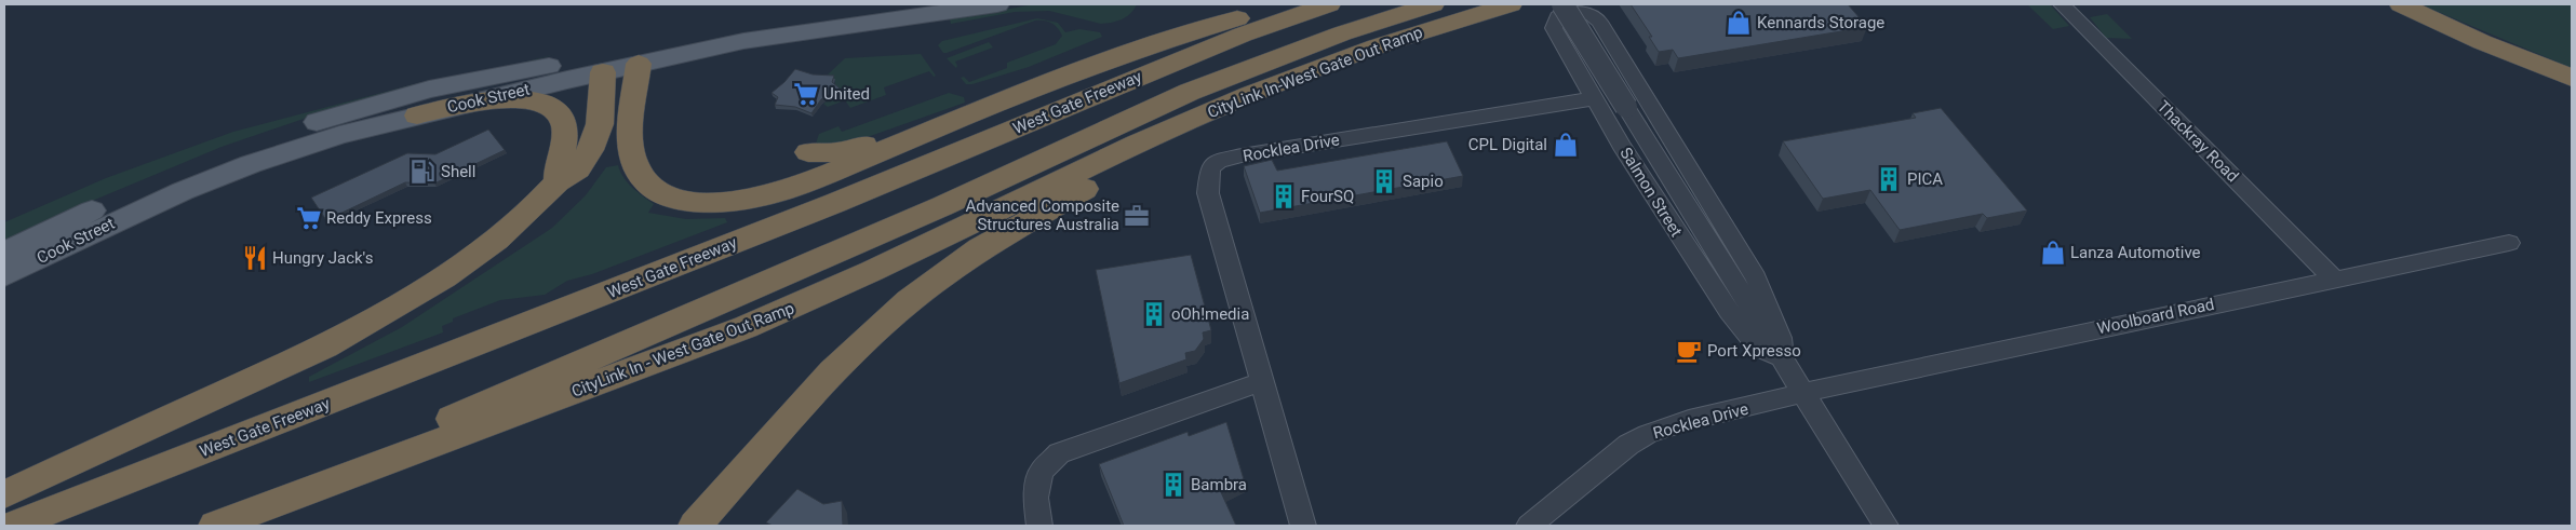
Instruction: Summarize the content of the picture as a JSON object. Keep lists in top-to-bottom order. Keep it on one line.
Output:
{"streets":{"highway":["CityLink In-West Gate Out Ramp","West Gate Freeway","CityLink In - West Gate Out Ramp"],"main road":["Cook Street"],"street":["Thackray Road","Rocklea Drive","Salmon Street","Woolboard Road"]},"crossings":[["CityLink In-West Gate Out Ramp","CityLink In - West Gate Out Ramp"],["Thackray Road","Woolboard Road"],["Rocklea Drive","Salmon Street"],["Rocklea Drive","Woolboard Road"],["Salmon Street","Woolboard Road"]],"places":{"shop":["Kennards Storage","CPL Digital","Lanza Automotive"],"supermarket":["United","Reddy Express"],"fuel station":["Shell"],"building":["PICA","Sapio","FourSQ","oOh!media","Bambra"],"office":["Advanced Composite Structures Australia"],"restaurant":["Hungry Jack's"],"cafe":["Port Xpresso"]}}
